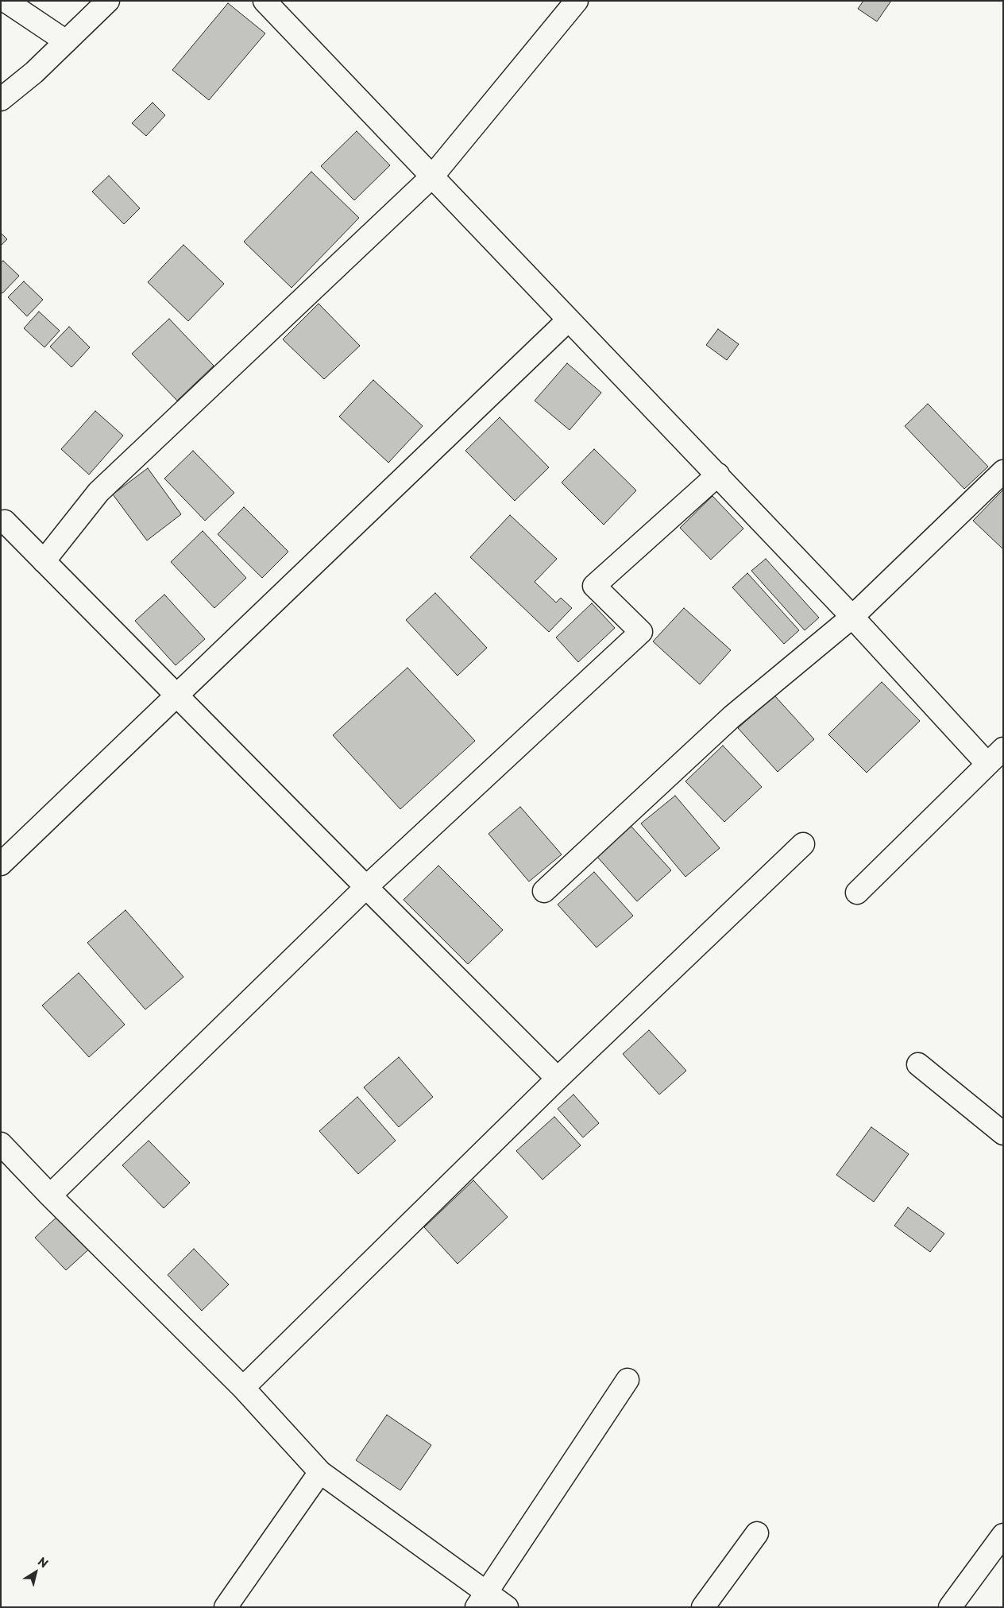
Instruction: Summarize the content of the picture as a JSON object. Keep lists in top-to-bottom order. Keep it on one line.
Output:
{"north":"top right"}
